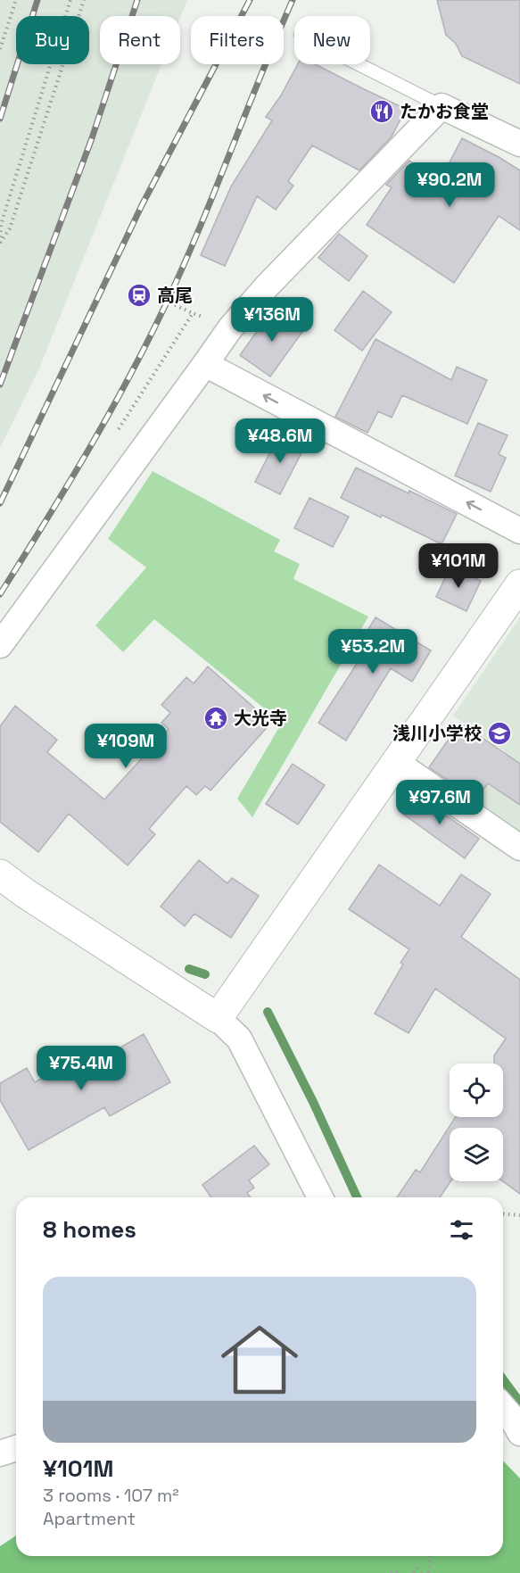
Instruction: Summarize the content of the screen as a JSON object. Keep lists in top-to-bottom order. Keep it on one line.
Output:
{"places":{"restaurant":["たかお食堂"],"station":["高尾"],"temple":["大光寺"],"school or university":["浅川小学校"]},"page":{"chip":["Buy","Rent","Filters","New"],"price":["¥90.2M","¥136M","¥48.6M","¥101M","¥53.2M","¥109M","¥97.6M","¥75.4M"],"heading":"8 homes","list":[{"name":"¥101M","note":"3 rooms · 107 m² · Apartment"}]}}
